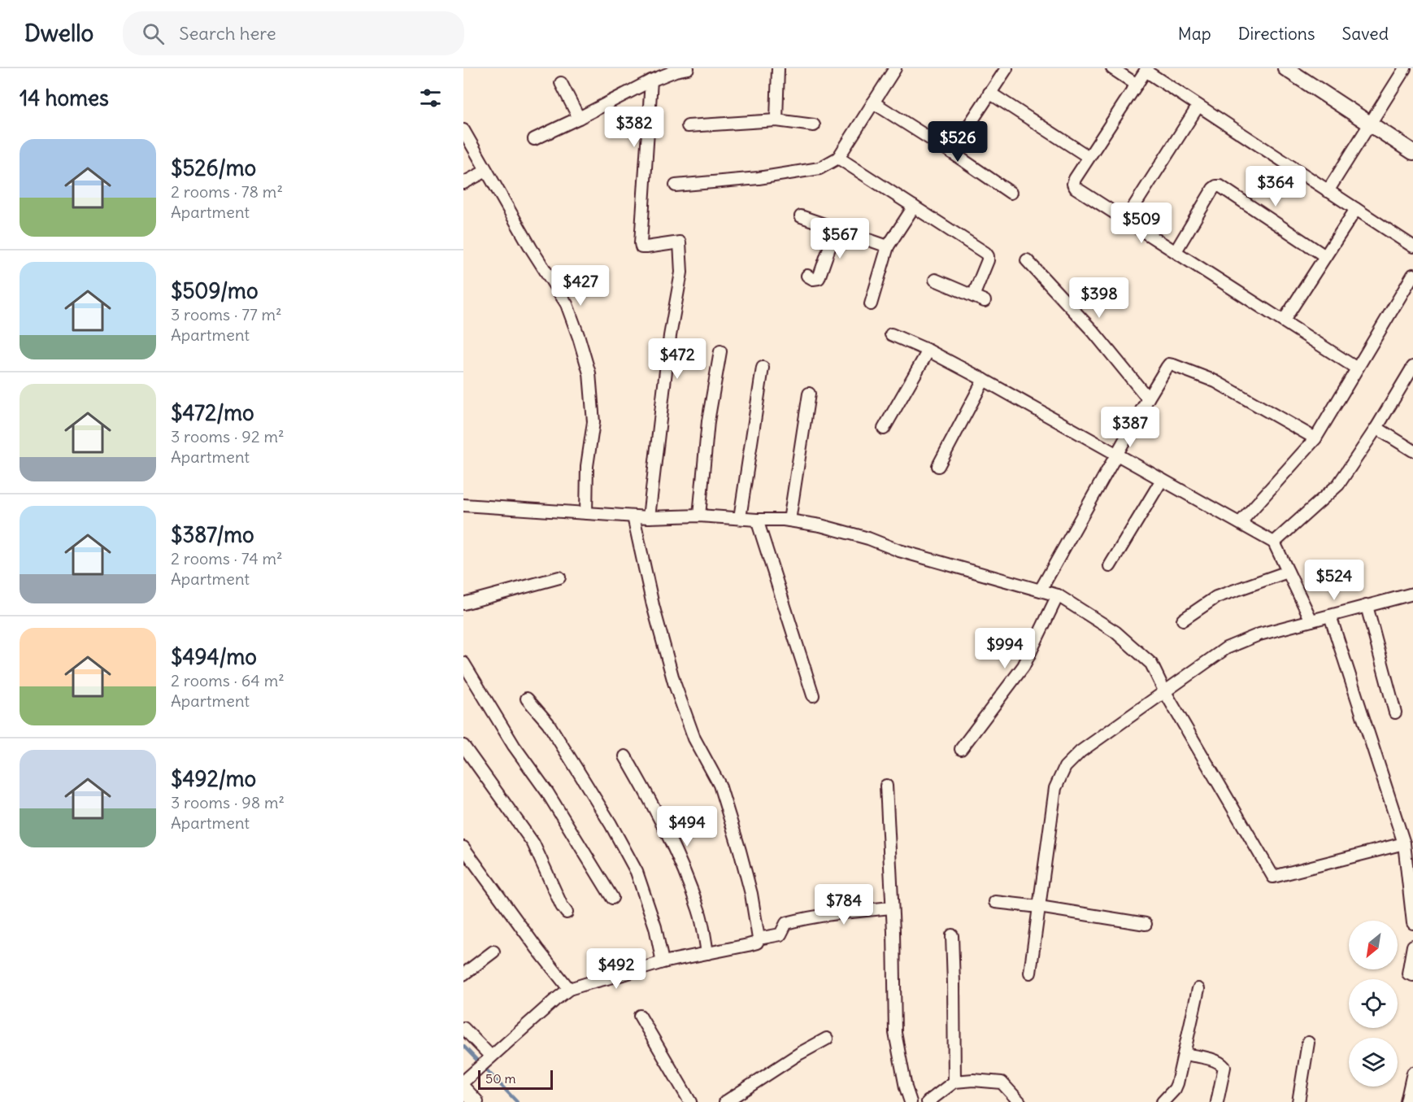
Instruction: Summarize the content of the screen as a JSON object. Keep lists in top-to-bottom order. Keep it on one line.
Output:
{"scale_bar":"50 m","north":"bottom left","page":{"header":"Dwello","search":"Search here","nav":["Map","Directions","Saved"],"heading":"14 homes","price":["$382","$526","$364","$509","$567","$427","$398","$472","$387","$524","$994","$494","$784","$492"],"list":[{"name":"$526/mo","note":"2 rooms · 78 m² · Apartment"},{"name":"$509/mo","note":"3 rooms · 77 m² · Apartment"},{"name":"$472/mo","note":"3 rooms · 92 m² · Apartment"},{"name":"$387/mo","note":"2 rooms · 74 m² · Apartment"},{"name":"$494/mo","note":"2 rooms · 64 m² · Apartment"},{"name":"$492/mo","note":"3 rooms · 98 m² · Apartment"}],"scale":"50 m"}}
